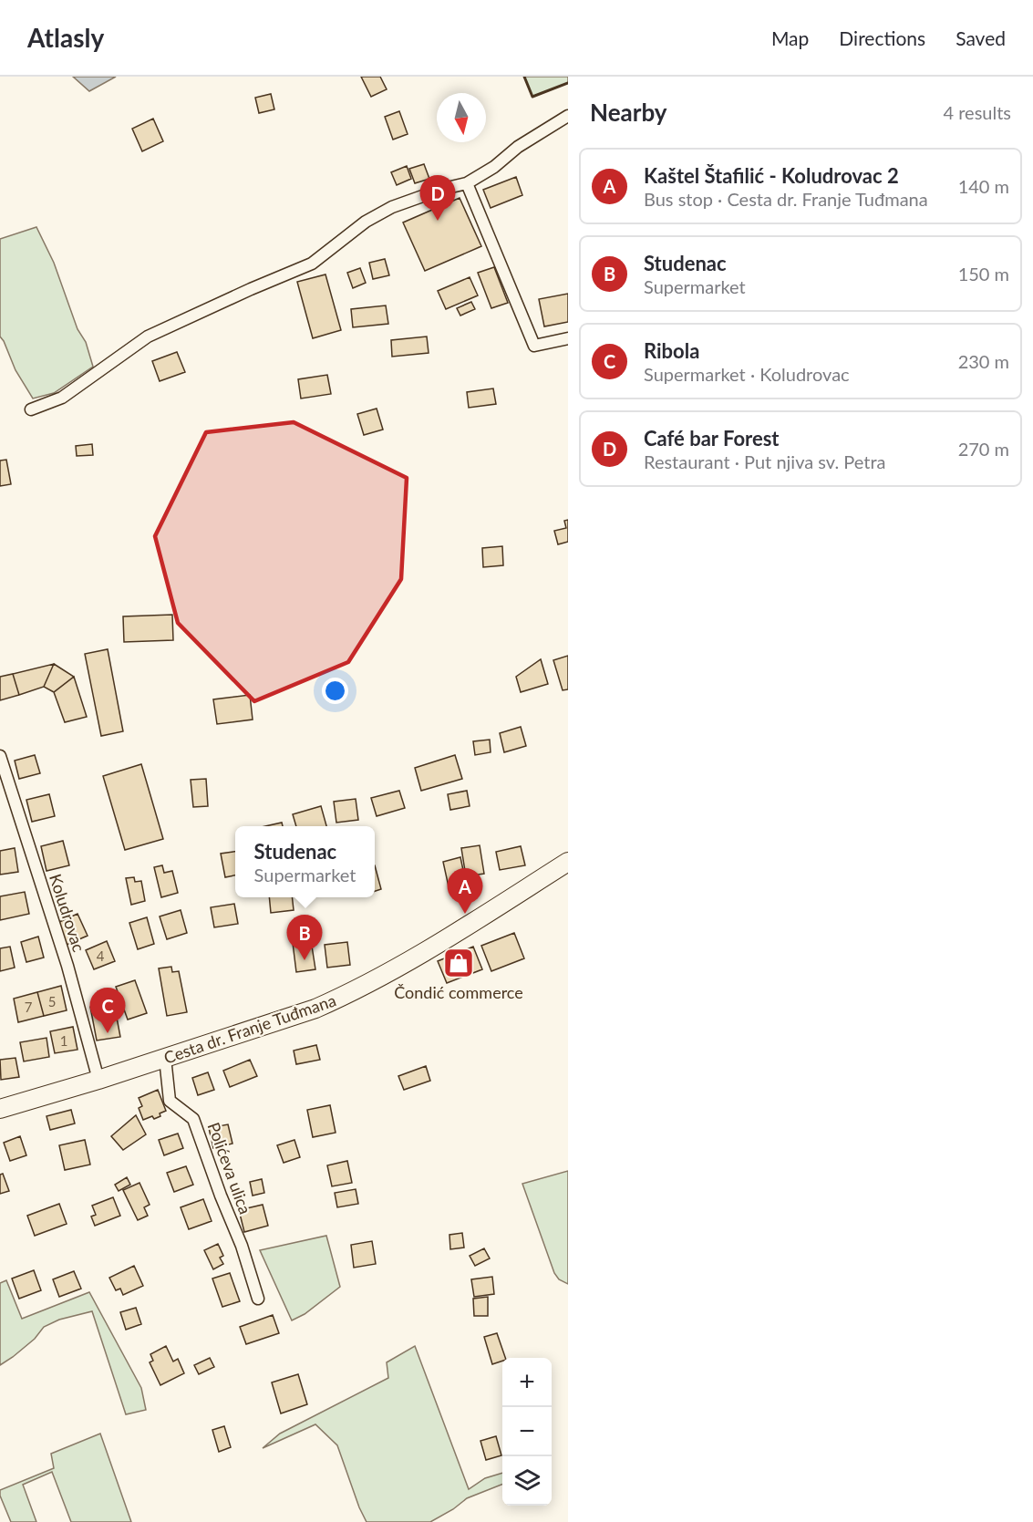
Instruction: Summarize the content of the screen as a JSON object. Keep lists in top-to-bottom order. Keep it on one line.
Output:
{"streets":{"main road":["Cesta dr. Franje Tuđmana"],"street":["Koludrovac","Polićeva ulica"]},"crossings":[["Koludrovac","Cesta dr. Franje Tuđmana"],["Cesta dr. Franje Tuđmana","Polićeva ulica"]],"places":{"shop":["Čondić commerce"]},"house_numbers":["4","5","7","1"],"north":"bottom","page":{"header":"Atlasly","nav":["Map","Directions","Saved"],"heading":["Nearby","4 results"],"list":[{"mark":"A","name":"Kaštel Štafilić - Koludrovac 2","note":"Bus stop · Cesta dr. Franje Tuđmana","value":"140 m"},{"mark":"B","name":"Studenac","note":"Supermarket","value":"150 m"},{"mark":"C","name":"Ribola","note":"Supermarket · Koludrovac","value":"230 m"},{"mark":"D","name":"Café bar Forest","note":"Restaurant · Put njiva sv. Petra","value":"270 m"}],"pins":["D","A","B","C"],"popup":["Studenac","Supermarket"],"map_buttons":["+","−"]}}
